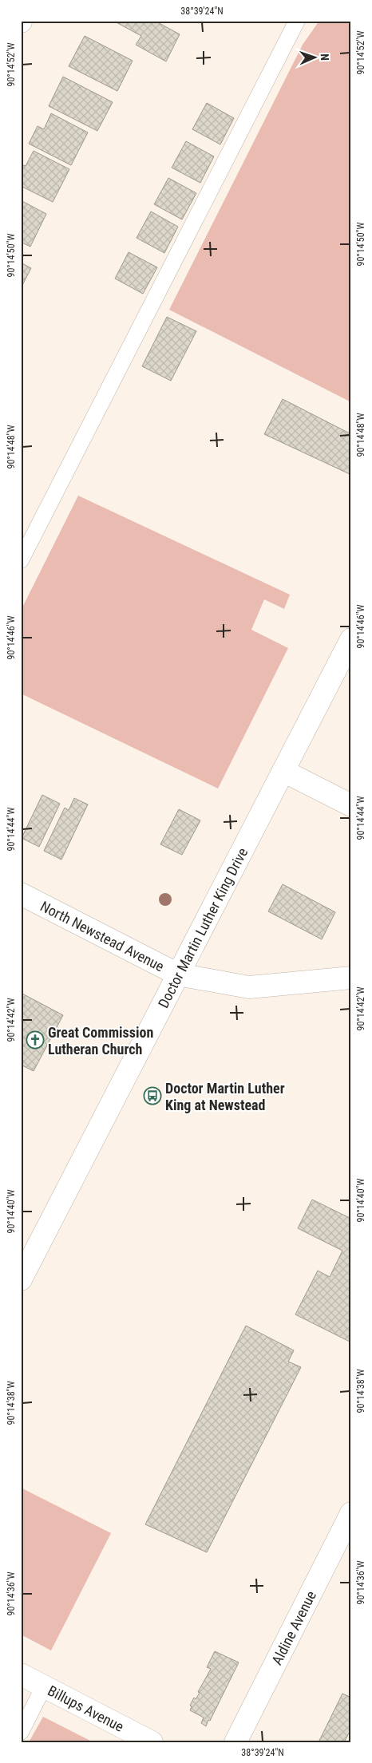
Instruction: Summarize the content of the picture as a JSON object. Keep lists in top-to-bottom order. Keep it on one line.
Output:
{"streets":{"street":["Doctor Martin Luther King Drive","North Newstead Avenue","Aldine Avenue","Billups Avenue"]},"crossings":[["Doctor Martin Luther King Drive","North Newstead Avenue"]],"places":{"church":["Great Commission Lutheran Church"],"bus stop":["Doctor Martin Luther King at Newstead"]},"north":"right","coordinates":["38°39'24\"N","90°14'52\"W","90°14'50\"W","90°14'48\"W","90°14'46\"W","90°14'44\"W","90°14'42\"W","90°14'40\"W","90°14'38\"W","90°14'36\"W"]}
